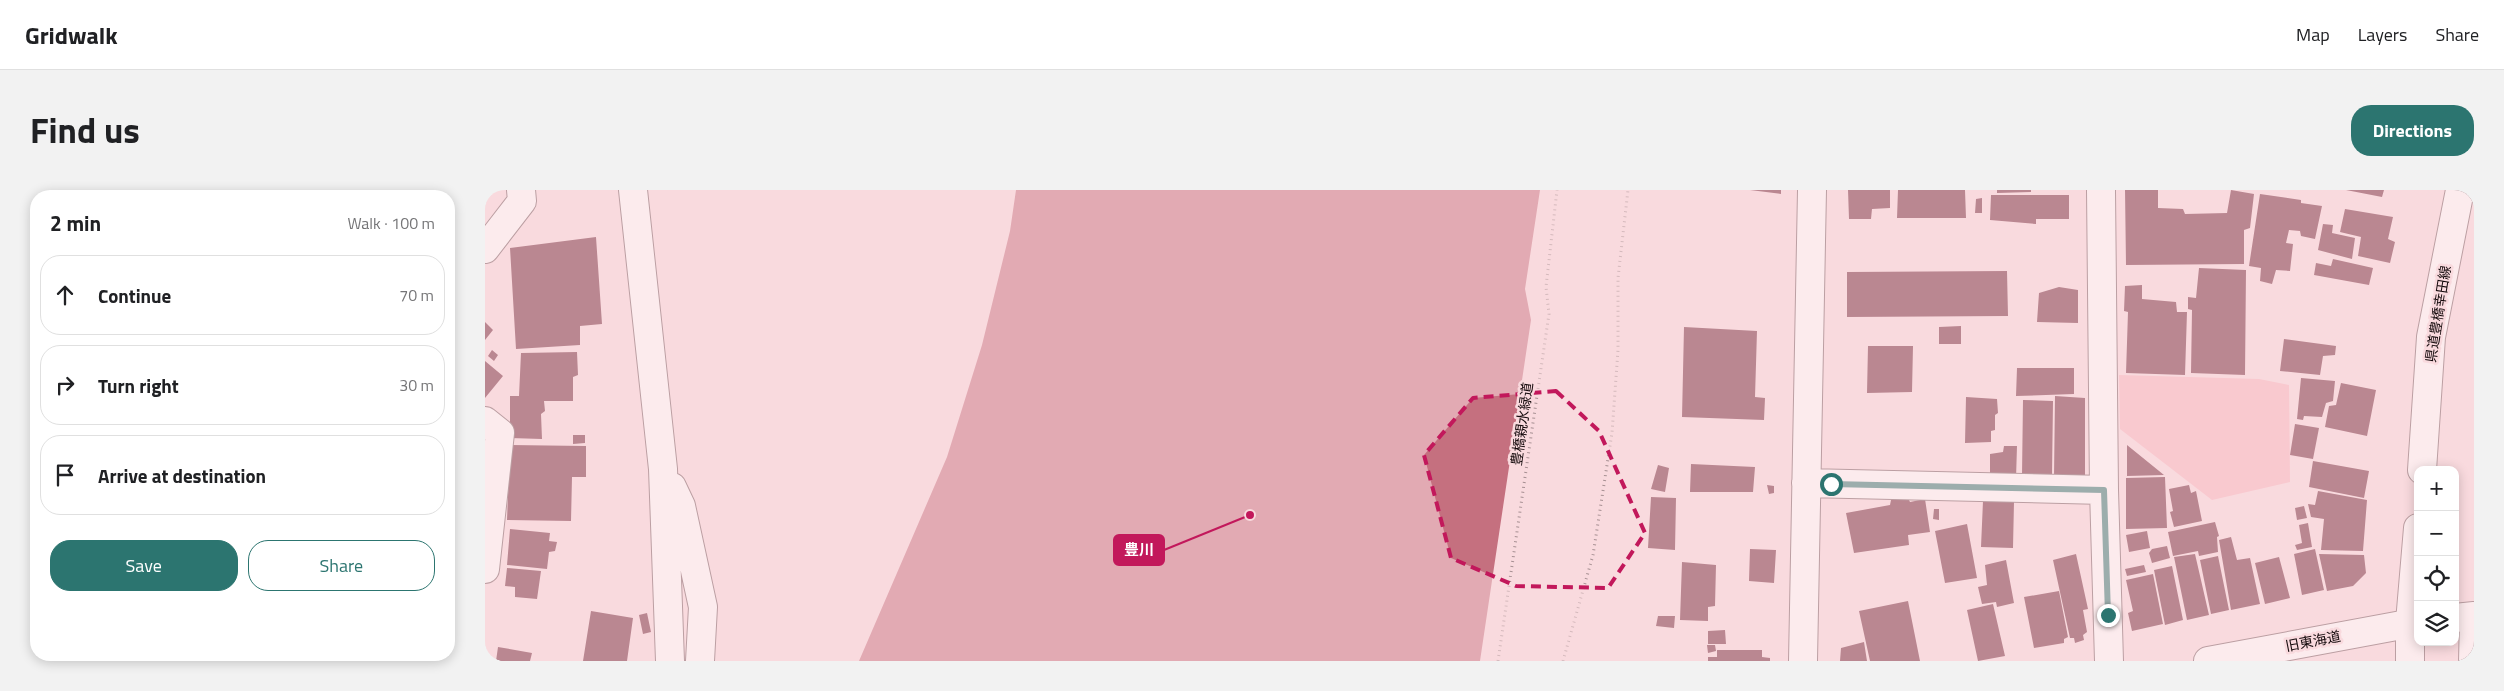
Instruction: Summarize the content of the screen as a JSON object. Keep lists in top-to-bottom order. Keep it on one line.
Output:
{"streets":{"street":["県道豊橋幸田線","旧東海道"],"path":["豊橋親水緑道"]},"places":["豊川"],"page":{"header":"Gridwalk","nav":["Map","Layers","Share"],"title":"Find us","buttons":["Directions",["Save","Share"]],"heading":["2 min","Walk · 100 m"],"list":[["Continue","70 m"],["Turn right","30 m"],"Arrive at destination"],"map_buttons":["+","−"]}}
